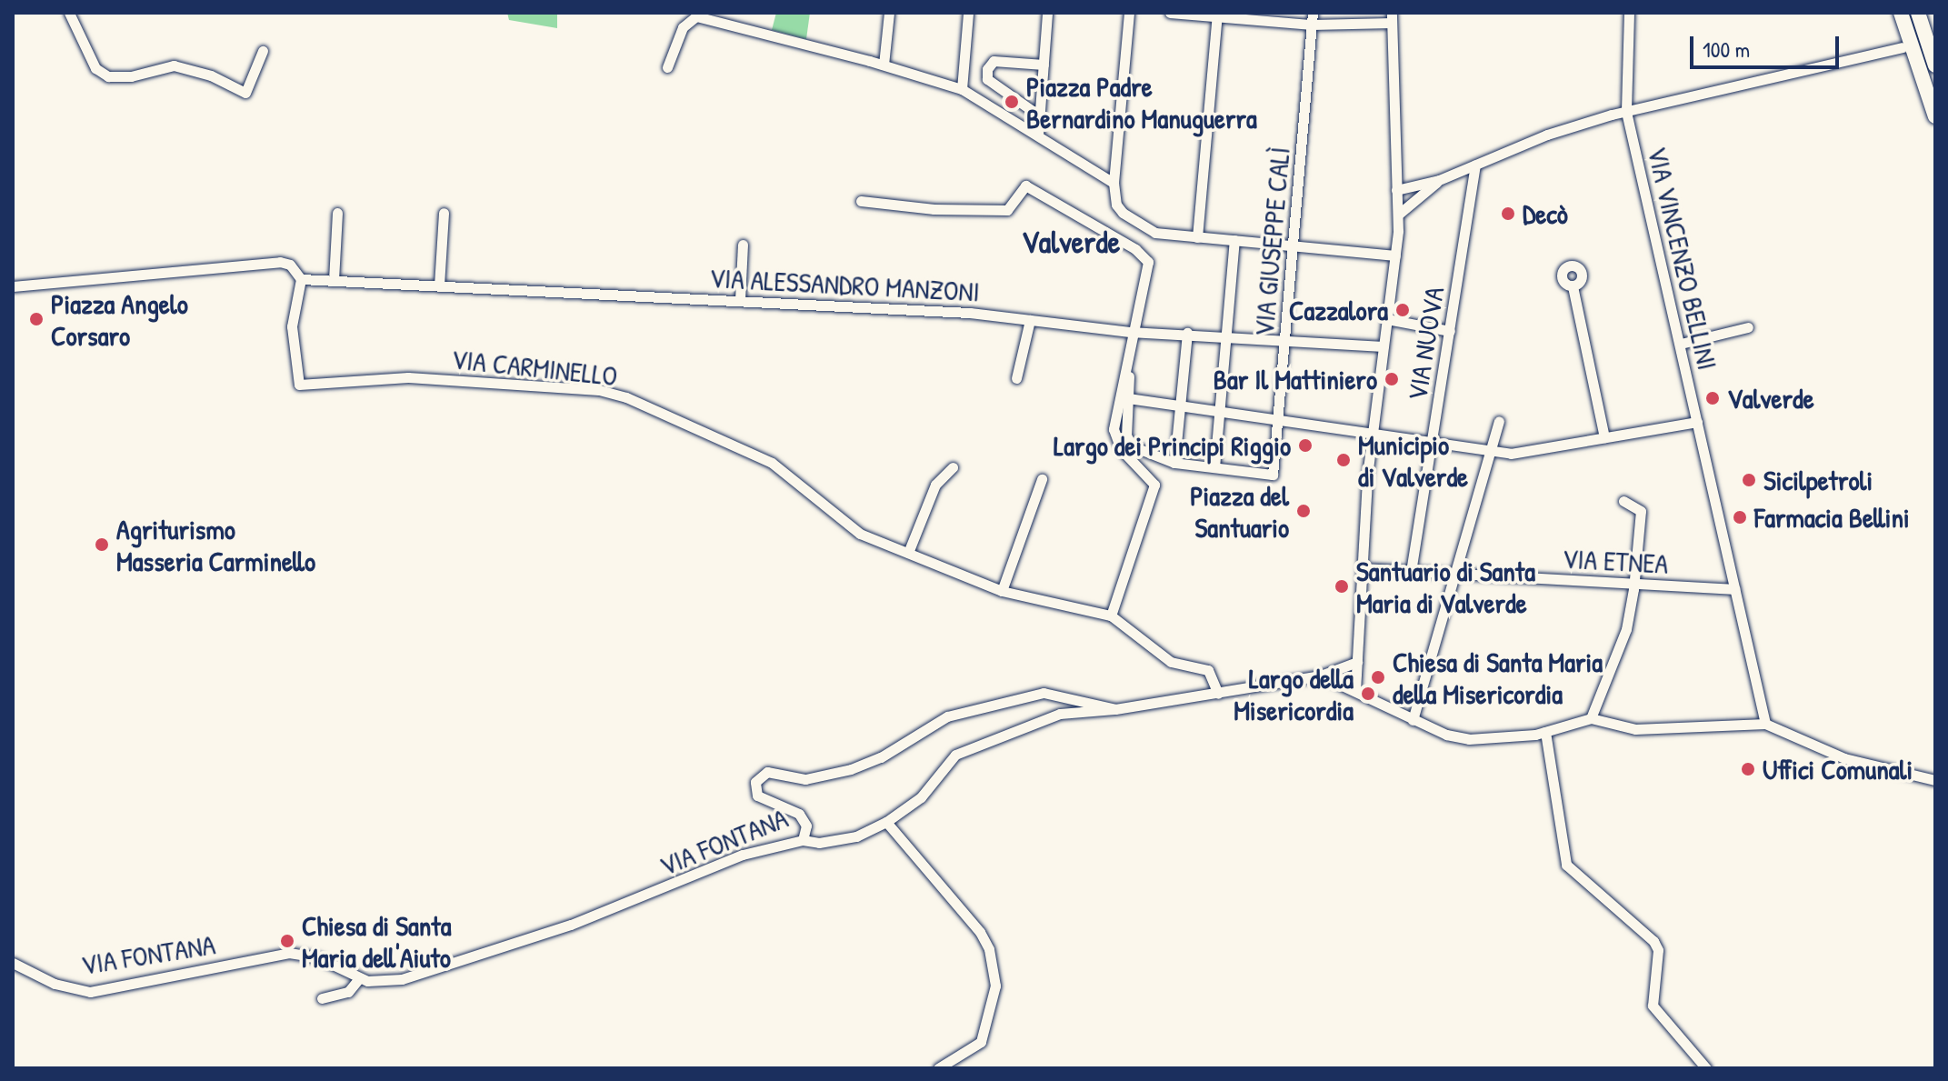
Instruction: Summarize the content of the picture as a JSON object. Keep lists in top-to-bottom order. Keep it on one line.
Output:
{"streets":{"street":["VIA GIUSEPPE CALÌ","VIA VINCENZO BELLINI","VIA ALESSANDRO MANZONI","VIA NUOVA","VIA CARMINELLO","VIA ETNEA","VIA FONTANA"]},"crossings":[["VIA GIUSEPPE CALÌ","VIA ALESSANDRO MANZONI"],["VIA VINCENZO BELLINI","VIA ETNEA"],["VIA ALESSANDRO MANZONI","VIA CARMINELLO"],["VIA NUOVA","VIA ETNEA"],["VIA CARMINELLO","VIA FONTANA"]],"districts":["Valverde"],"places":["Piazza Padre Bernardino Manuguerra","Decò","Cazzalora","Piazza Angelo Corsaro","Bar Il Mattiniero","Valverde","Largo dei Principi Riggio","Municipio di Valverde","Sicilpetroli","Piazza del Santuario","Farmacia Bellini","Agriturismo Masseria Carminello","Santuario di Santa Maria di Valverde","Chiesa di Santa Maria della Misericordia","Largo della Misericordia","Uffici Comunali","Chiesa di Santa Maria dell'Aiuto"],"scale_bar":"100 m"}
